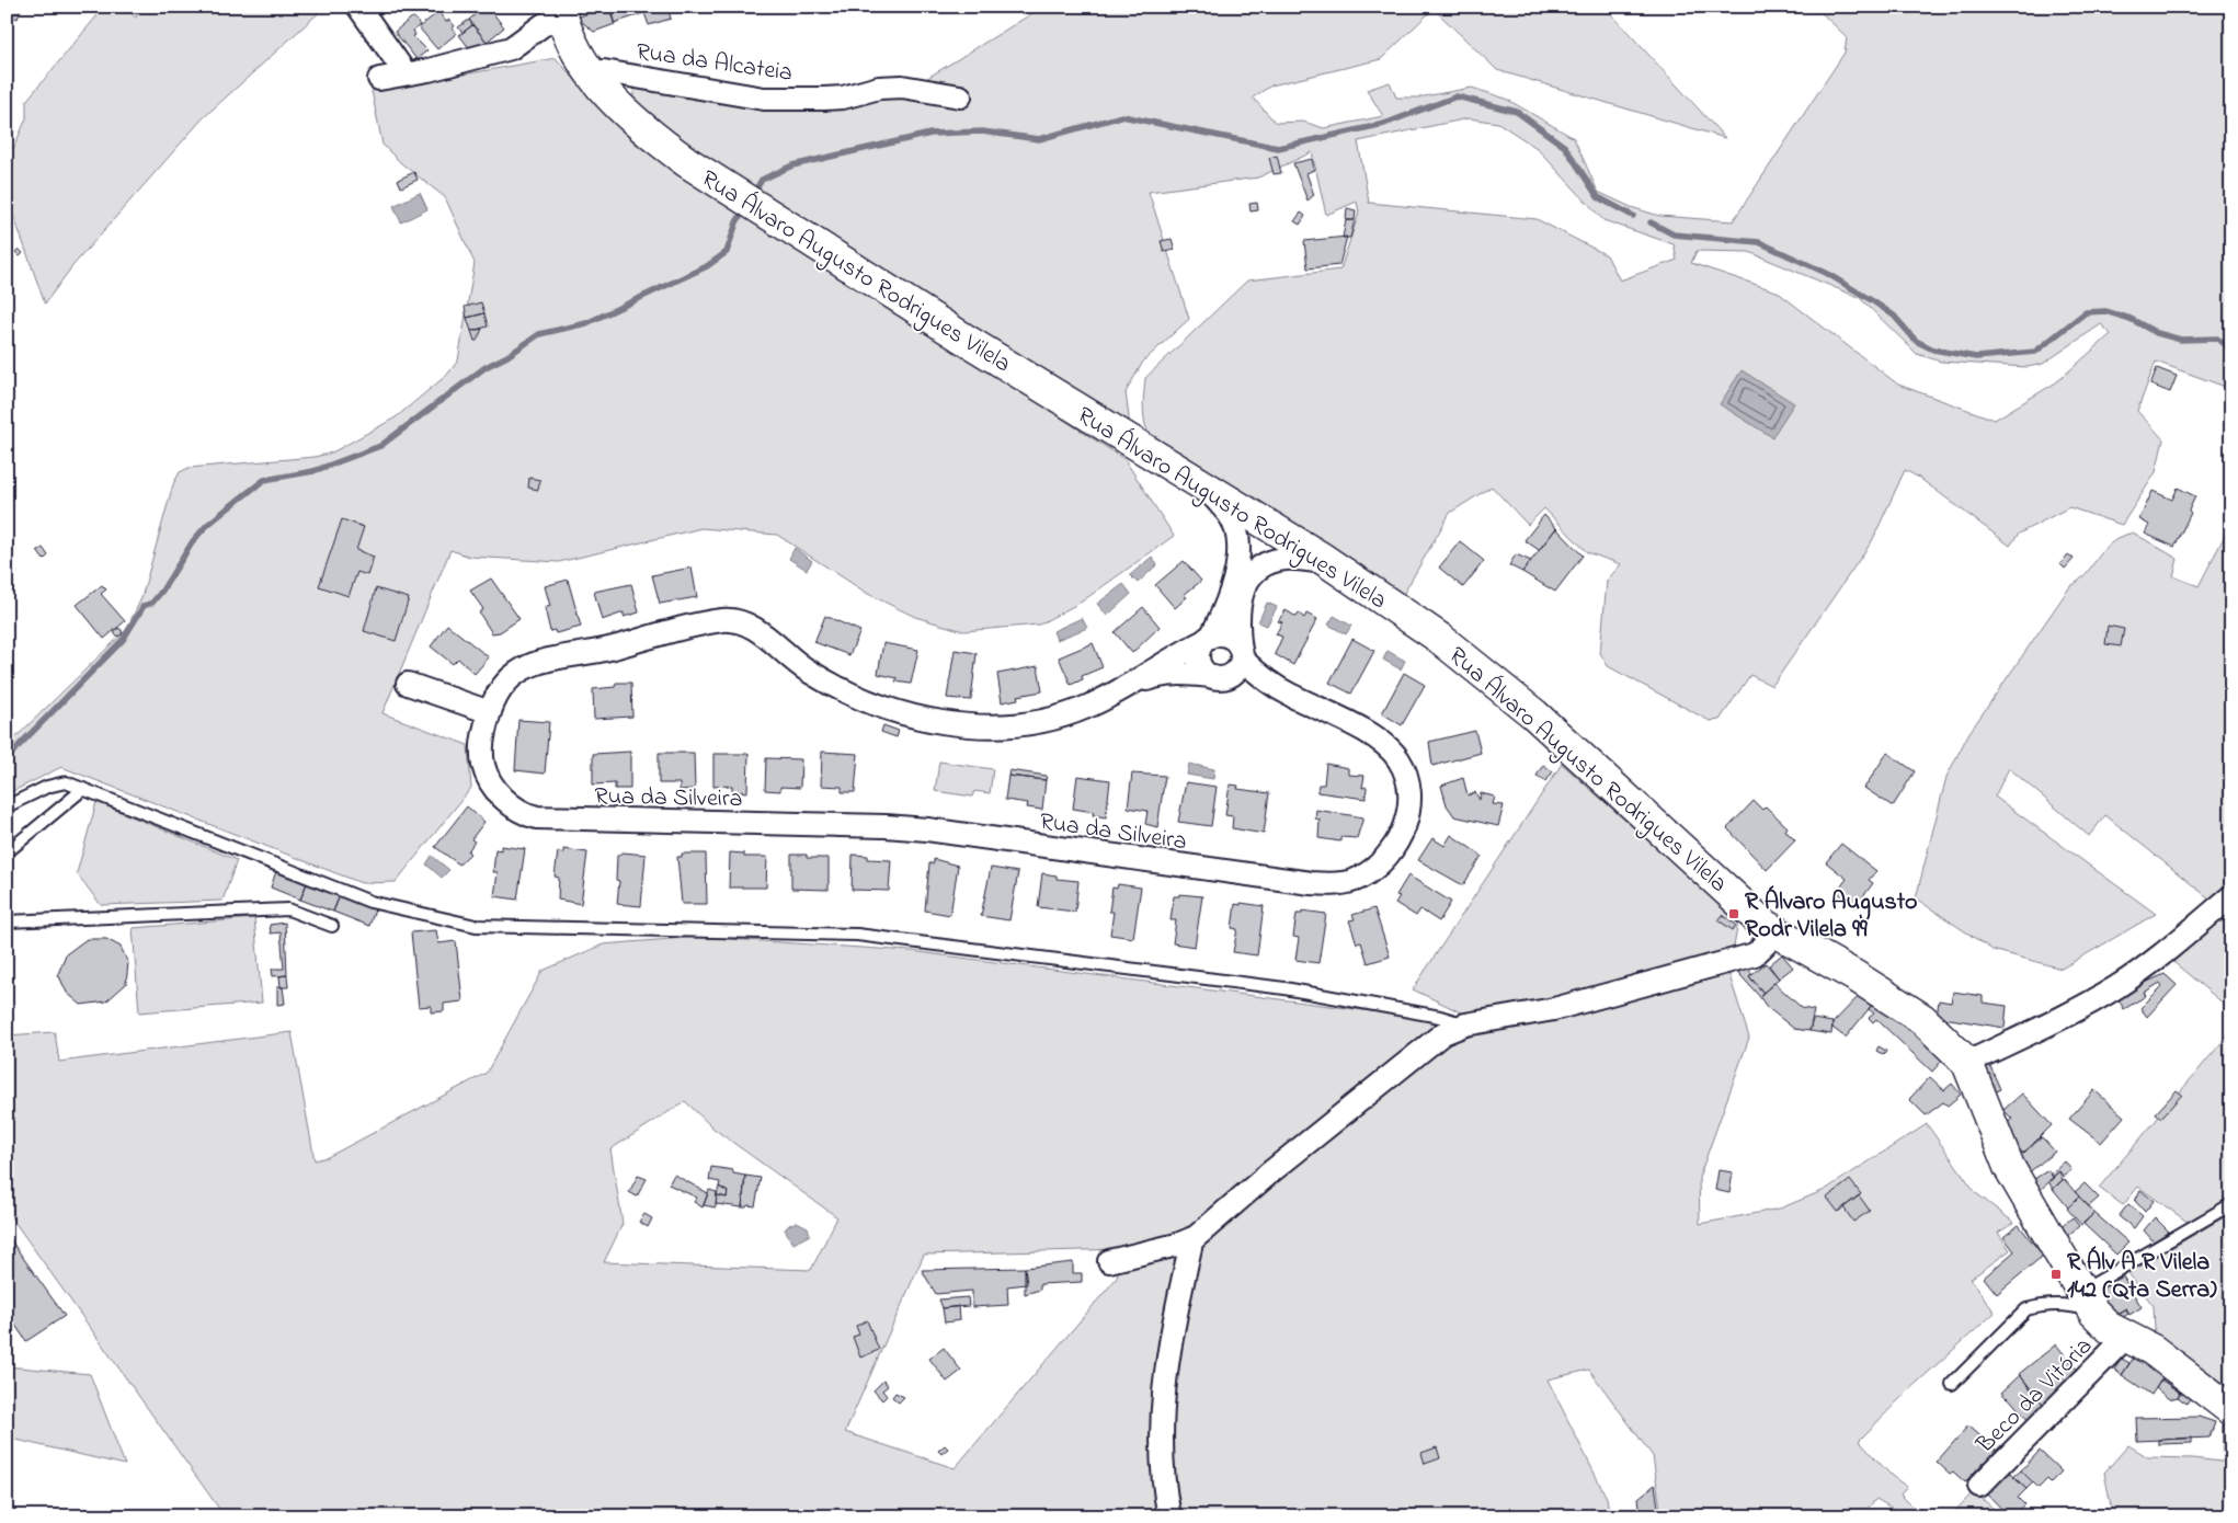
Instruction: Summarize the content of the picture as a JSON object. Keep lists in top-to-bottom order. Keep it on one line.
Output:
{"streets":{"main road":["Rua Álvaro Augusto Rodrigues Vilela"],"street":["Rua da Alcateia","Rua da Silveira","Beco da Vitória"]},"crossings":[["Rua da Alcateia","Rua Álvaro Augusto Rodrigues Vilela"],["Rua Álvaro Augusto Rodrigues Vilela","Beco da Vitória"]],"places":{"transit":["R Álvaro Augusto Rodr Vilela 99","R Álv A R Vilela 142 (Qta Serra)"]}}
